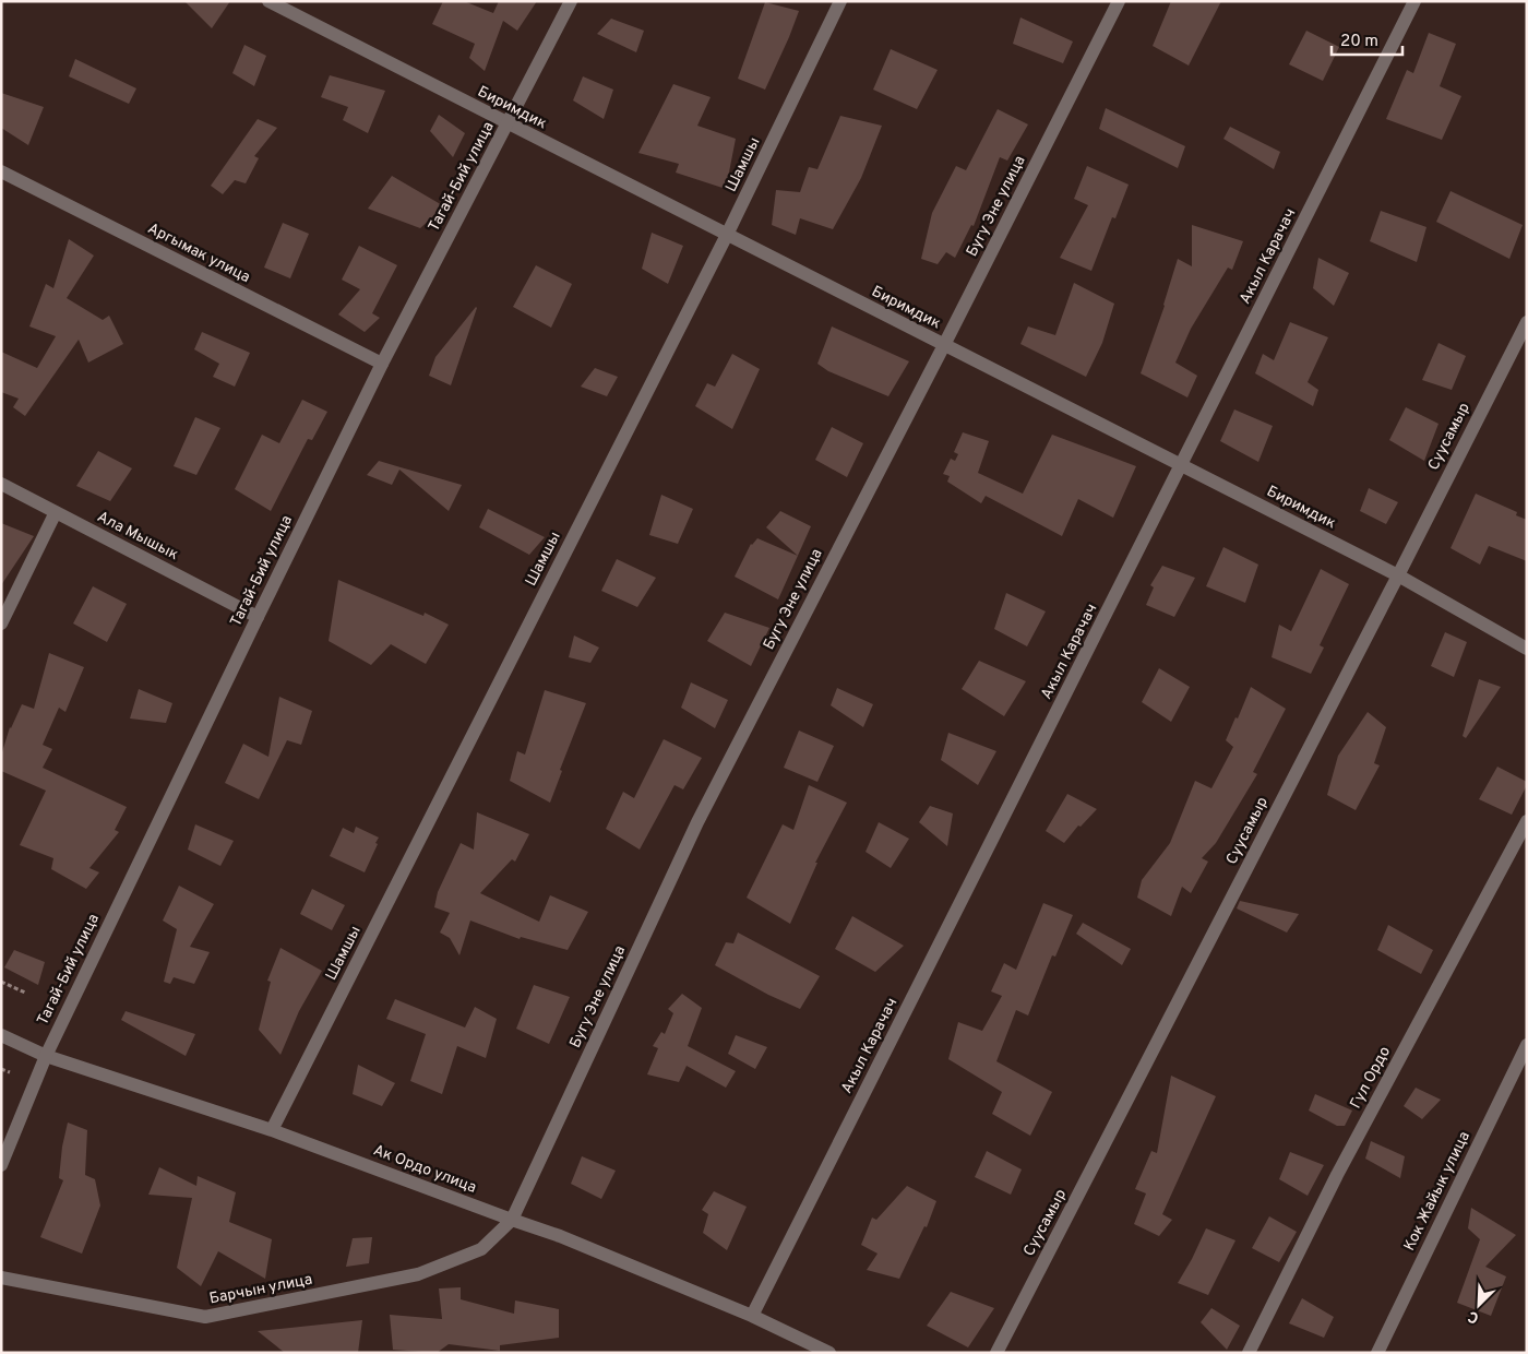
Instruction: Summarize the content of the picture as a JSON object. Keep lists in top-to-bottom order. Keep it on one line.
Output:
{"streets":{"street":["Биримдик","Шамшы","Тагай-Бий улица","Бугу Эне улица","Аргымак улица","Акыл Карачач","Суусамыр","Ала Мышык","Гул Ордо","Ак Ордо улица","Кок Жайык улица","Барчын улица"]},"crossings":[["Биримдик","Шамшы"],["Биримдик","Тагай-Бий улица"],["Биримдик","Бугу Эне улица"],["Биримдик","Акыл Карачач"],["Биримдик","Суусамыр"],["Шамшы","Ак Ордо улица"],["Тагай-Бий улица","Аргымак улица"],["Тагай-Бий улица","Ала Мышык"],["Тагай-Бий улица","Ак Ордо улица"],["Бугу Эне улица","Ак Ордо улица"],["Бугу Эне улица","Барчын улица"],["Акыл Карачач","Ак Ордо улица"],["Ак Ордо улица","Барчын улица"]],"scale_bar":"20 m","north":"bottom left"}
